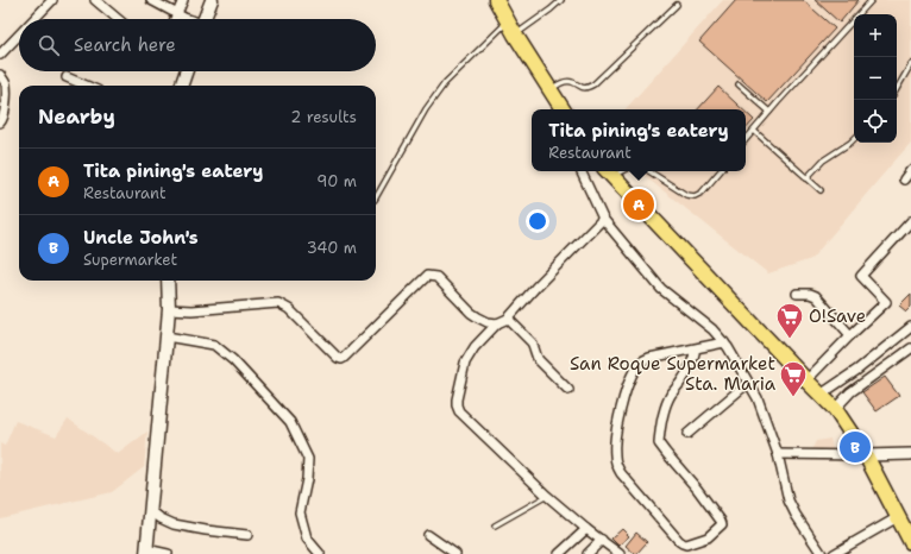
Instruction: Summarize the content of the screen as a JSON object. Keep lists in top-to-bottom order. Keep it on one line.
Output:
{"places":{"supermarket":["O!Save","San Roque Supermarket Sta. Maria"]},"page":{"map_buttons":["+","−"],"search":"Search here","heading":["Nearby","2 results"],"popup":["Tita pining's eatery","Restaurant"],"list":[{"mark":"A","name":"Tita pining's eatery","note":"Restaurant","value":"90 m"},{"mark":"B","name":"Uncle John's","note":"Supermarket","value":"340 m"}],"pins":["A","B"]}}
